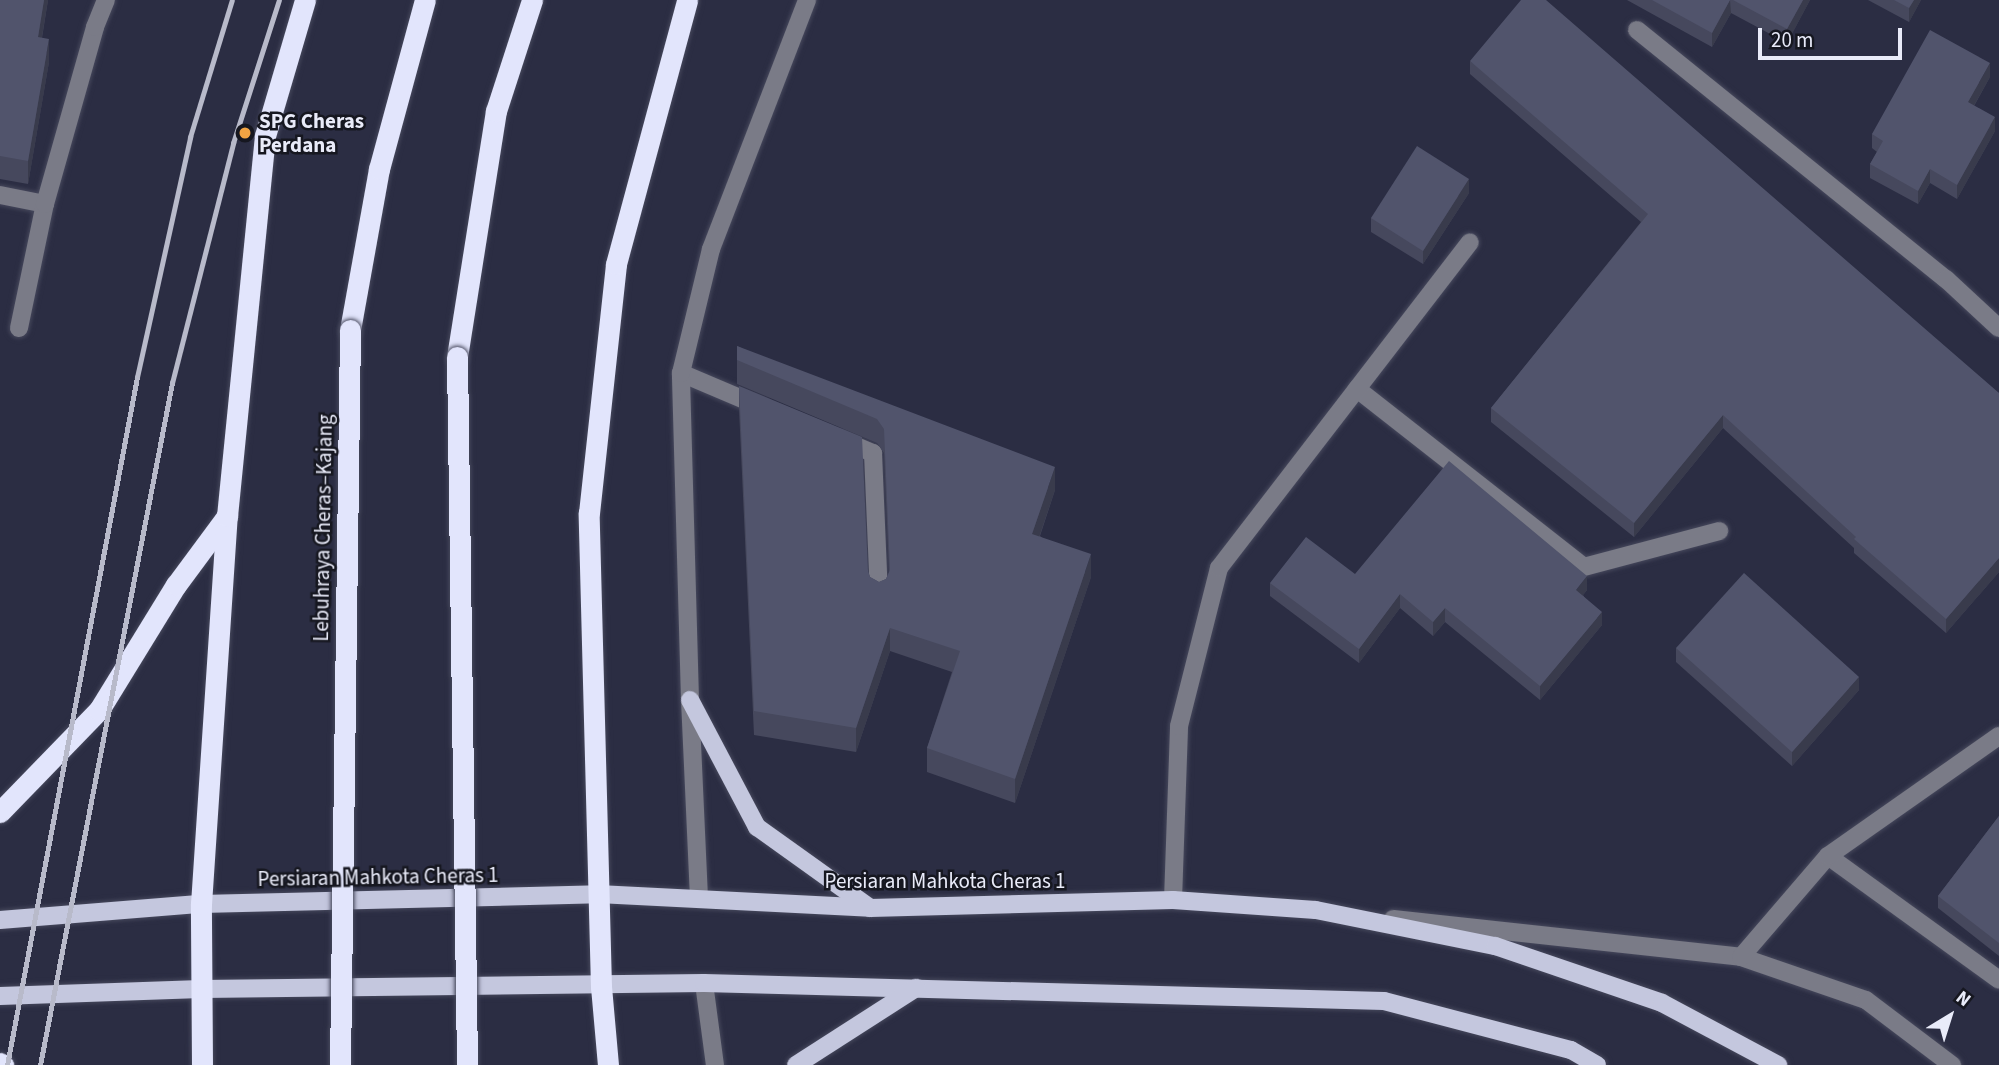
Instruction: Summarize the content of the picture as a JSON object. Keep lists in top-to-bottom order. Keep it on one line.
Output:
{"streets":{"highway":["Lebuhraya Cheras–Kajang"],"main road":["Persiaran Mahkota Cheras 1"]},"places":["SPG Cheras Perdana"],"scale_bar":"20 m","north":"top right"}
